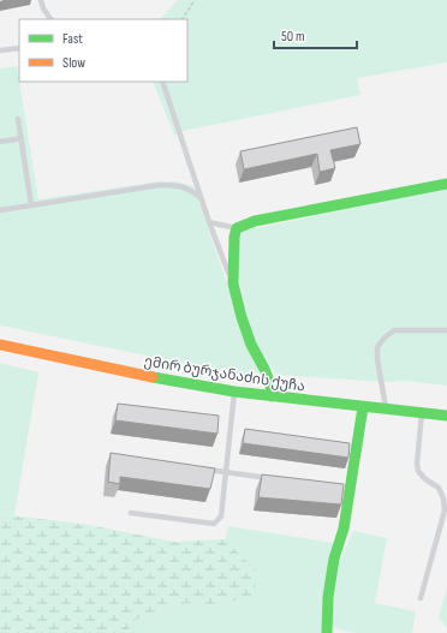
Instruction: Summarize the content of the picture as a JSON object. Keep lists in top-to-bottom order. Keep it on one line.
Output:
{"streets":{"street":["ემირ ბურჯანაძის ქუჩა"]},"legend":["Fast","Slow"],"scale_bar":"50 m"}
